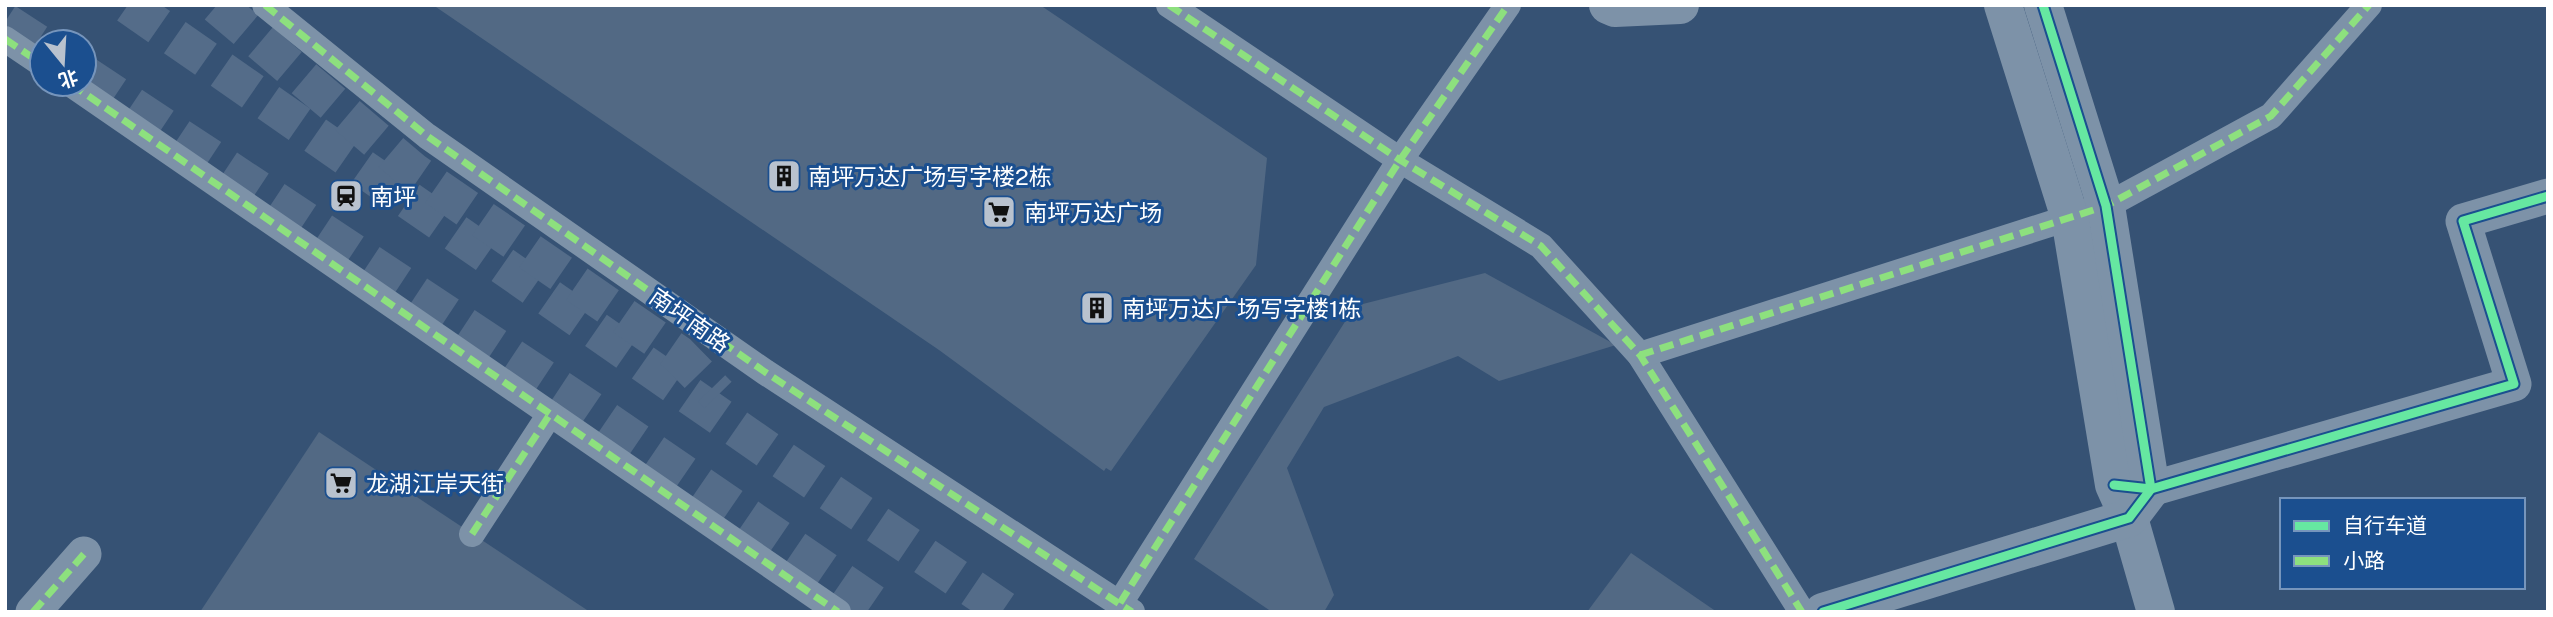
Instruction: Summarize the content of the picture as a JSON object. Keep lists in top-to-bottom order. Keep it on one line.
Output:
{"streets":{"street":["南坪南路"]},"places":{"building":["南坪万达广场写字楼2栋","南坪万达广场写字楼1栋"],"station":["南坪"],"supermarket":["南坪万达广场","龙湖江岸天街"]},"legend":["自行车道","小路"],"north":"bottom"}
